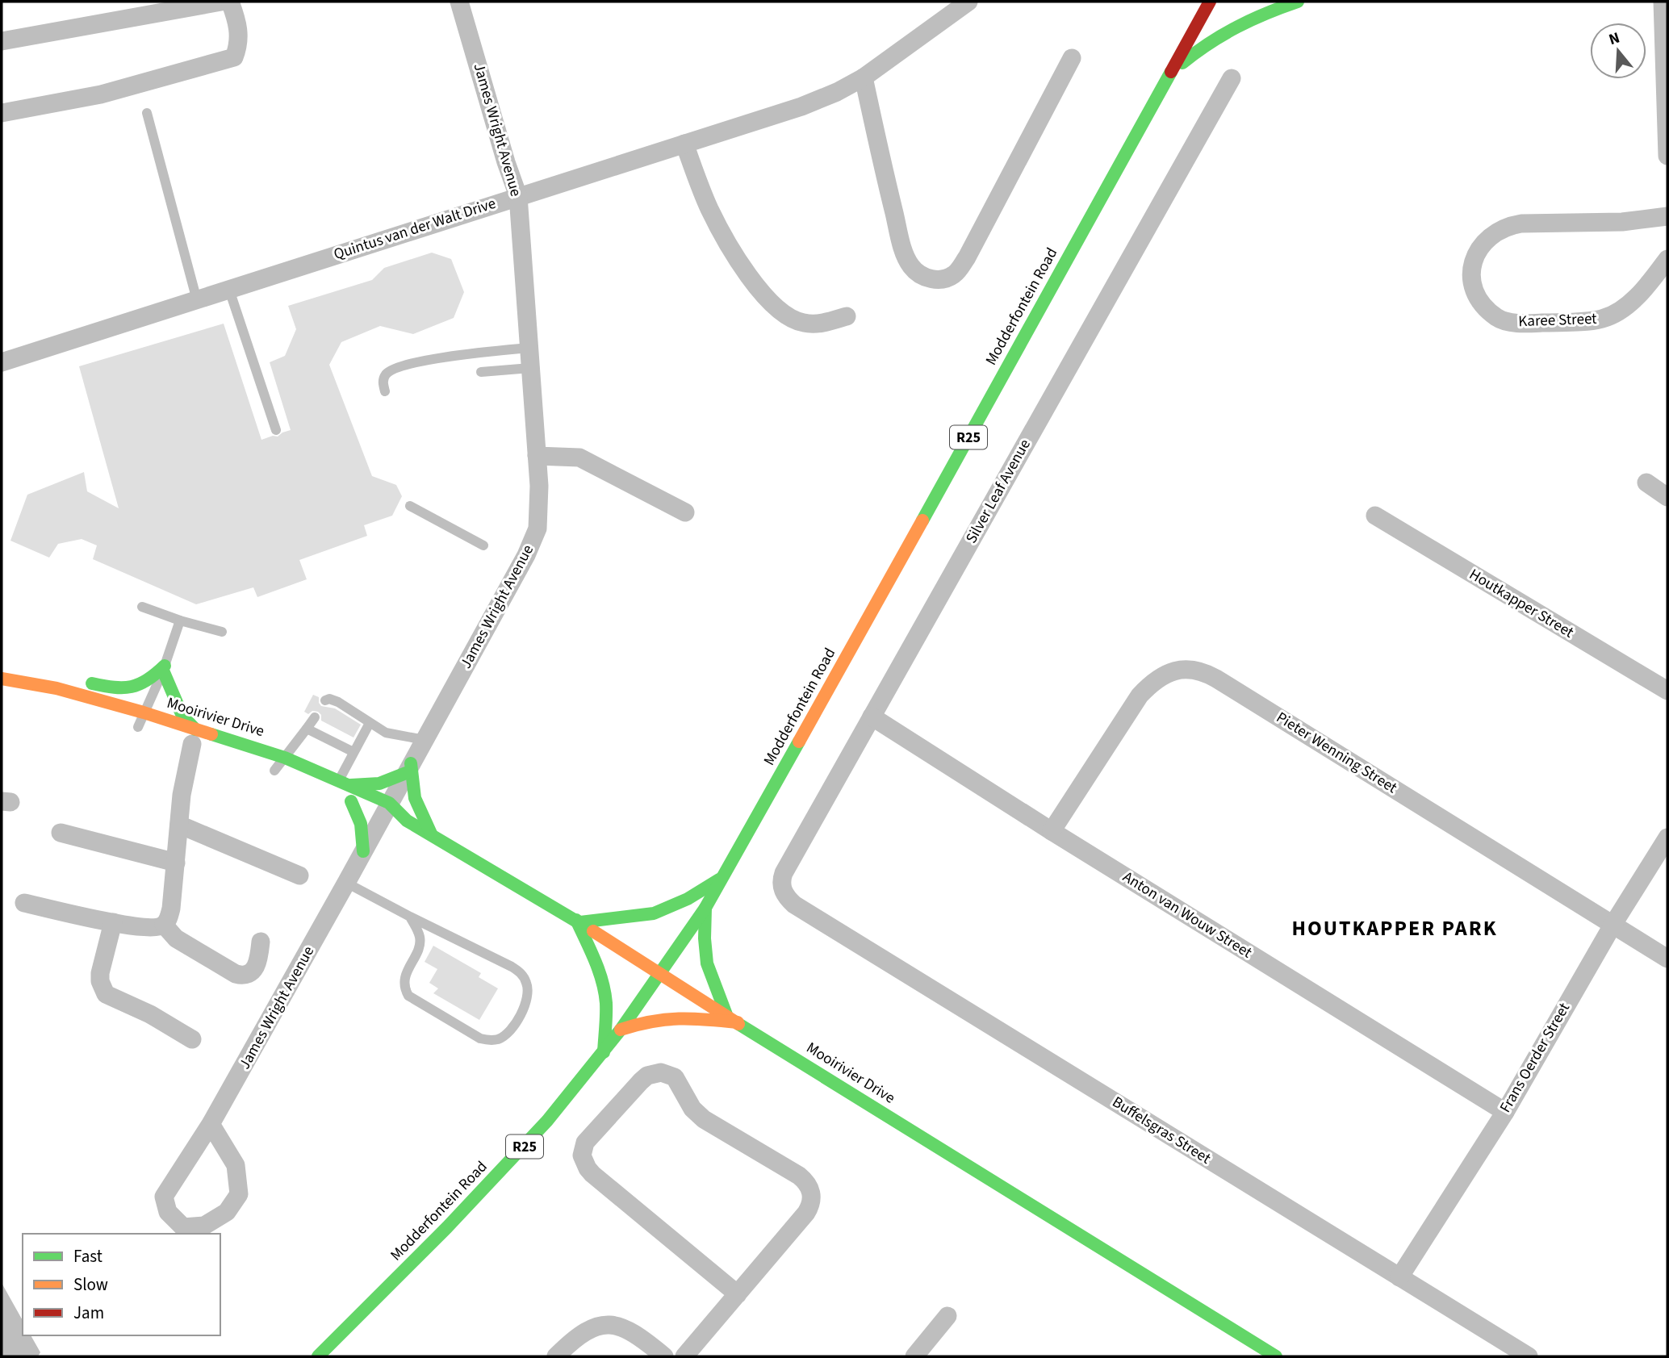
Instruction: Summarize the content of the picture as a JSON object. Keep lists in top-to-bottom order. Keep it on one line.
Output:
{"streets":{"main road":["Modderfontein Road","R25","Mooirivier Drive"],"street":["James Wright Avenue","Quintus van der Walt Drive","Karee Street","Silver Leaf Avenue","Houtkapper Street","Pieter Wenning Street","Anton van Wouw Street","Frans Oerder Street","Buffelsgras Street"]},"crossings":[["James Wright Avenue","Quintus van der Walt Drive"],["James Wright Avenue","Mooirivier Drive"],["Modderfontein Road","Mooirivier Drive"],["Silver Leaf Avenue","Anton van Wouw Street"],["Silver Leaf Avenue","Buffelsgras Street"],["Pieter Wenning Street","Anton van Wouw Street"],["Pieter Wenning Street","Frans Oerder Street"],["Anton van Wouw Street","Frans Oerder Street"],["Frans Oerder Street","Buffelsgras Street"]],"districts":["HOUTKAPPER PARK"],"legend":["Fast","Slow","Jam"],"north":"top"}
